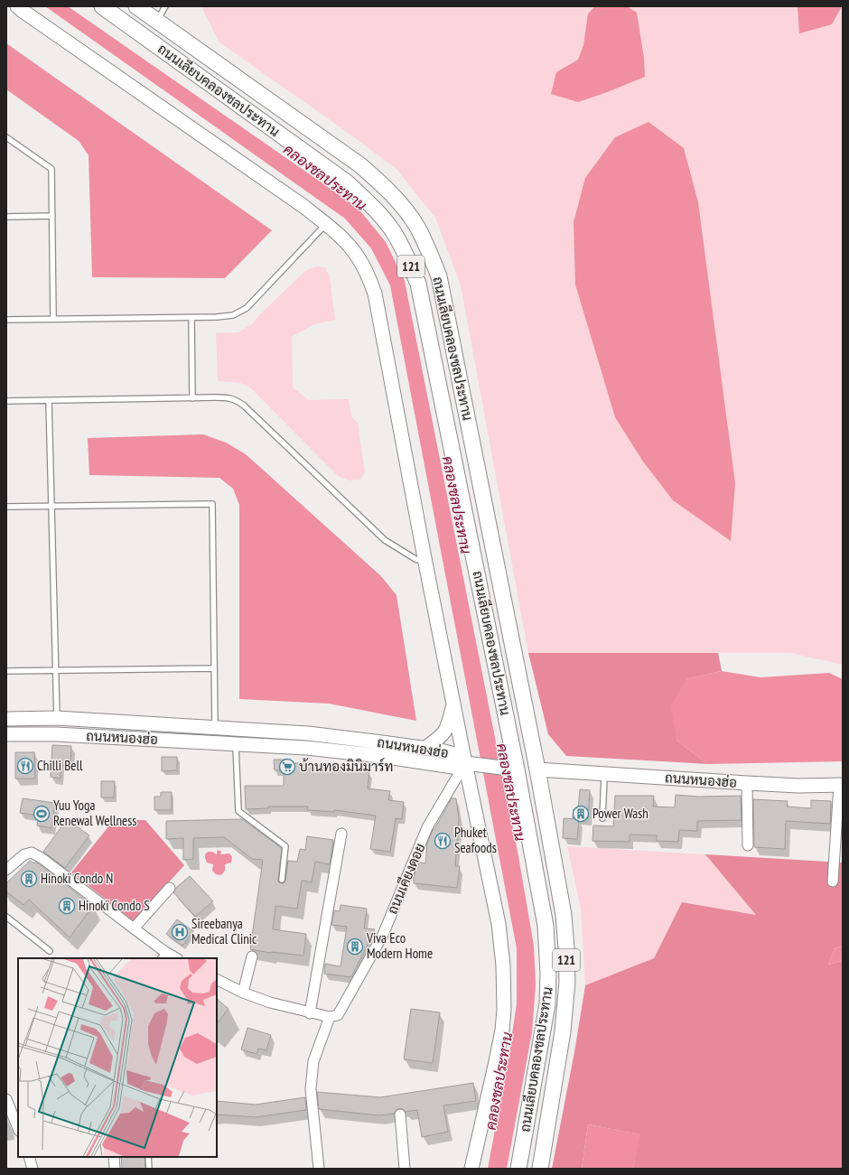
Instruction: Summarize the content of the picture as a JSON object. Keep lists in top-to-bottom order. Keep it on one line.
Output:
{"streets":{"main road":["ถนนเลียบคลองชลประทาน","121","ถนนหนองฮ่อ"],"street":["ถนนเคียงดอย"]},"crossings":[["ถนนเลียบคลองชลประทาน","ถนนหนองฮ่อ"],["ถนนหนองฮ่อ","ถนนเคียงดอย"]],"water":["คลองชลประทาน"],"places":{"restaurant":["Chilli Bell","Phuket Seafoods"],"supermarket":["บ้านทองมินิมาร์ท"],"sports":["Yuu Yoga Renewal Wellness"],"building":["Power Wash","Hinokï Condo N","Hinokï Condo S","Viva Eco Modern Home"],"hospital":["Sireebanya Medical Clinic"]}}
